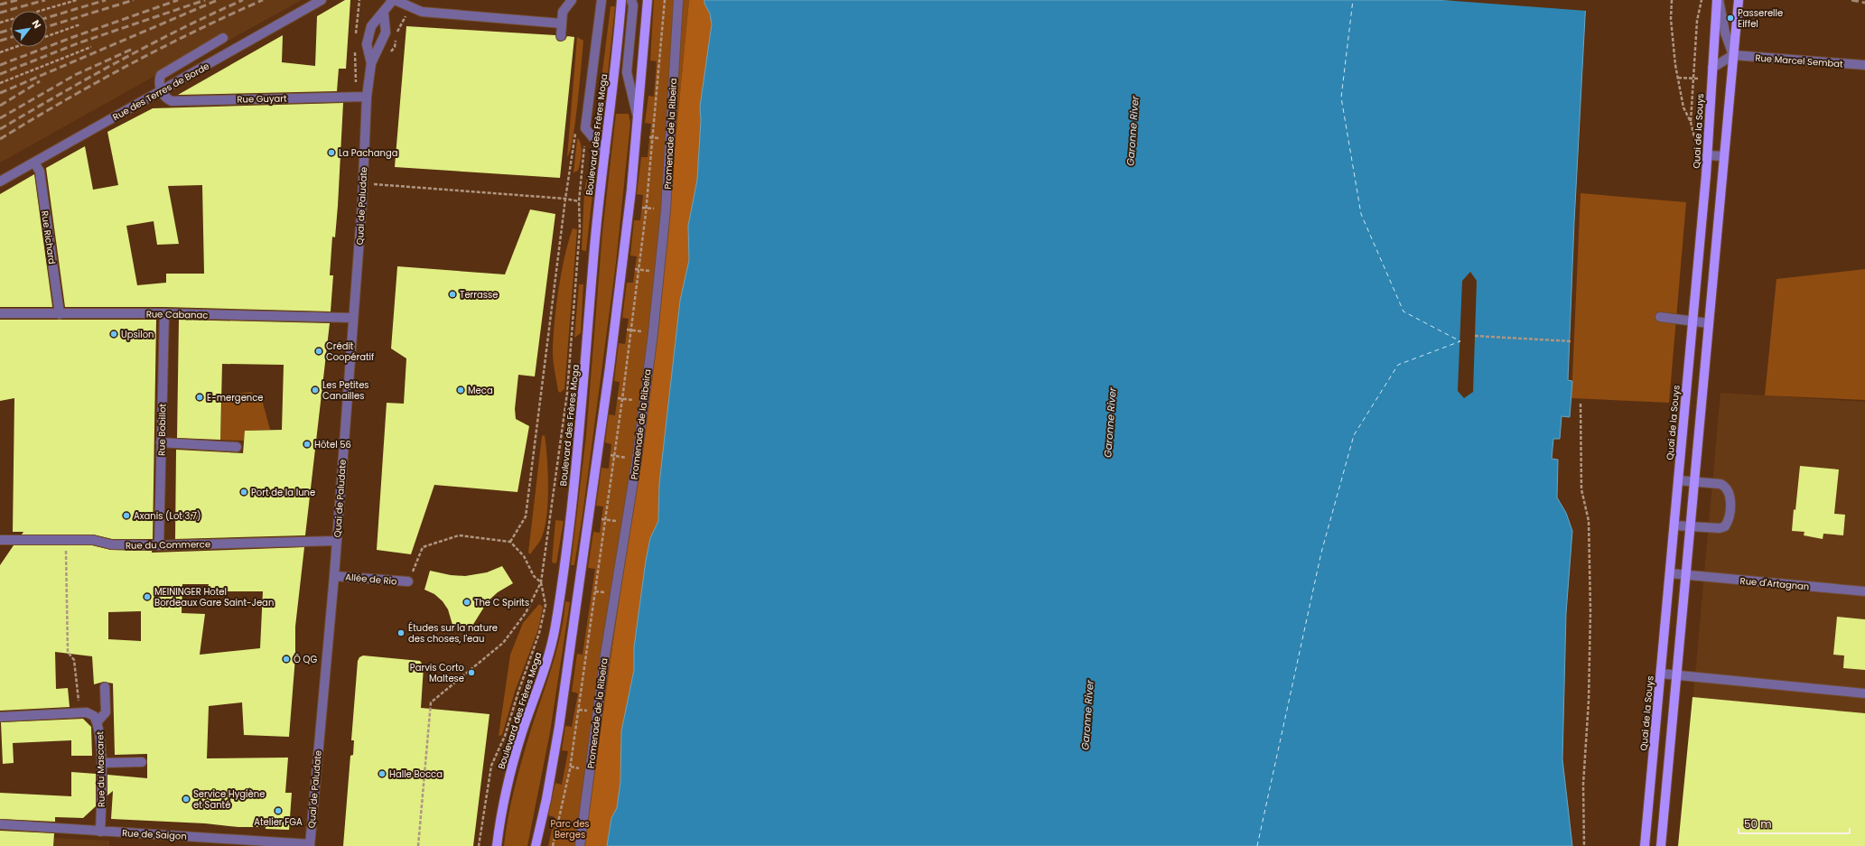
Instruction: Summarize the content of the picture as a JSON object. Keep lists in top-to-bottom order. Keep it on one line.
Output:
{"streets":{"main road":["Quai de la Souys","Boulevard des Frères Moga"],"street":["Rue Marcel Sembat","Rue des Terres de Borde","Rue Guyart","Promenade de la Ribeira","Quai de Paludate","Rue Richard","Rue Cabanac","Rue Bobillot","Rue du Commerce","Allée de Rio","Rue d'Artagnan","Rue du Mascaret","Rue de Saigon"]},"crossings":[["Rue des Terres de Borde","Rue Guyart"],["Rue des Terres de Borde","Rue Richard"],["Rue Guyart","Quai de Paludate"],["Quai de la Souys","Rue d'Artagnan"],["Quai de Paludate","Rue Cabanac"],["Quai de Paludate","Rue du Commerce"],["Quai de Paludate","Allée de Rio"],["Quai de Paludate","Rue de Saigon"],["Rue Richard","Rue Cabanac"],["Rue Cabanac","Rue Bobillot"],["Rue Bobillot","Rue du Commerce"],["Rue du Mascaret","Rue de Saigon"]],"water":["Garonne River"],"parks":["Parc des Berges"],"places":["Passerelle Eiffel","La Pachanga","Terrasse","Upsilon","Crédit Coopératif","Les Petites Canailles","Meca","E-mergence","Hôtel 56","Port de la lune","Axanis (Lot 3.7)","MEININGER Hotel Bordeaux Gare Saint-Jean","The C Spirits","Études sur la nature des choses, l'eau","Ô QG","Parvis Corto Maltese","Halle Bocca","Service Hygiène et Santé","Atelier FGA"],"scale_bar":"50 m","north":"top right"}
